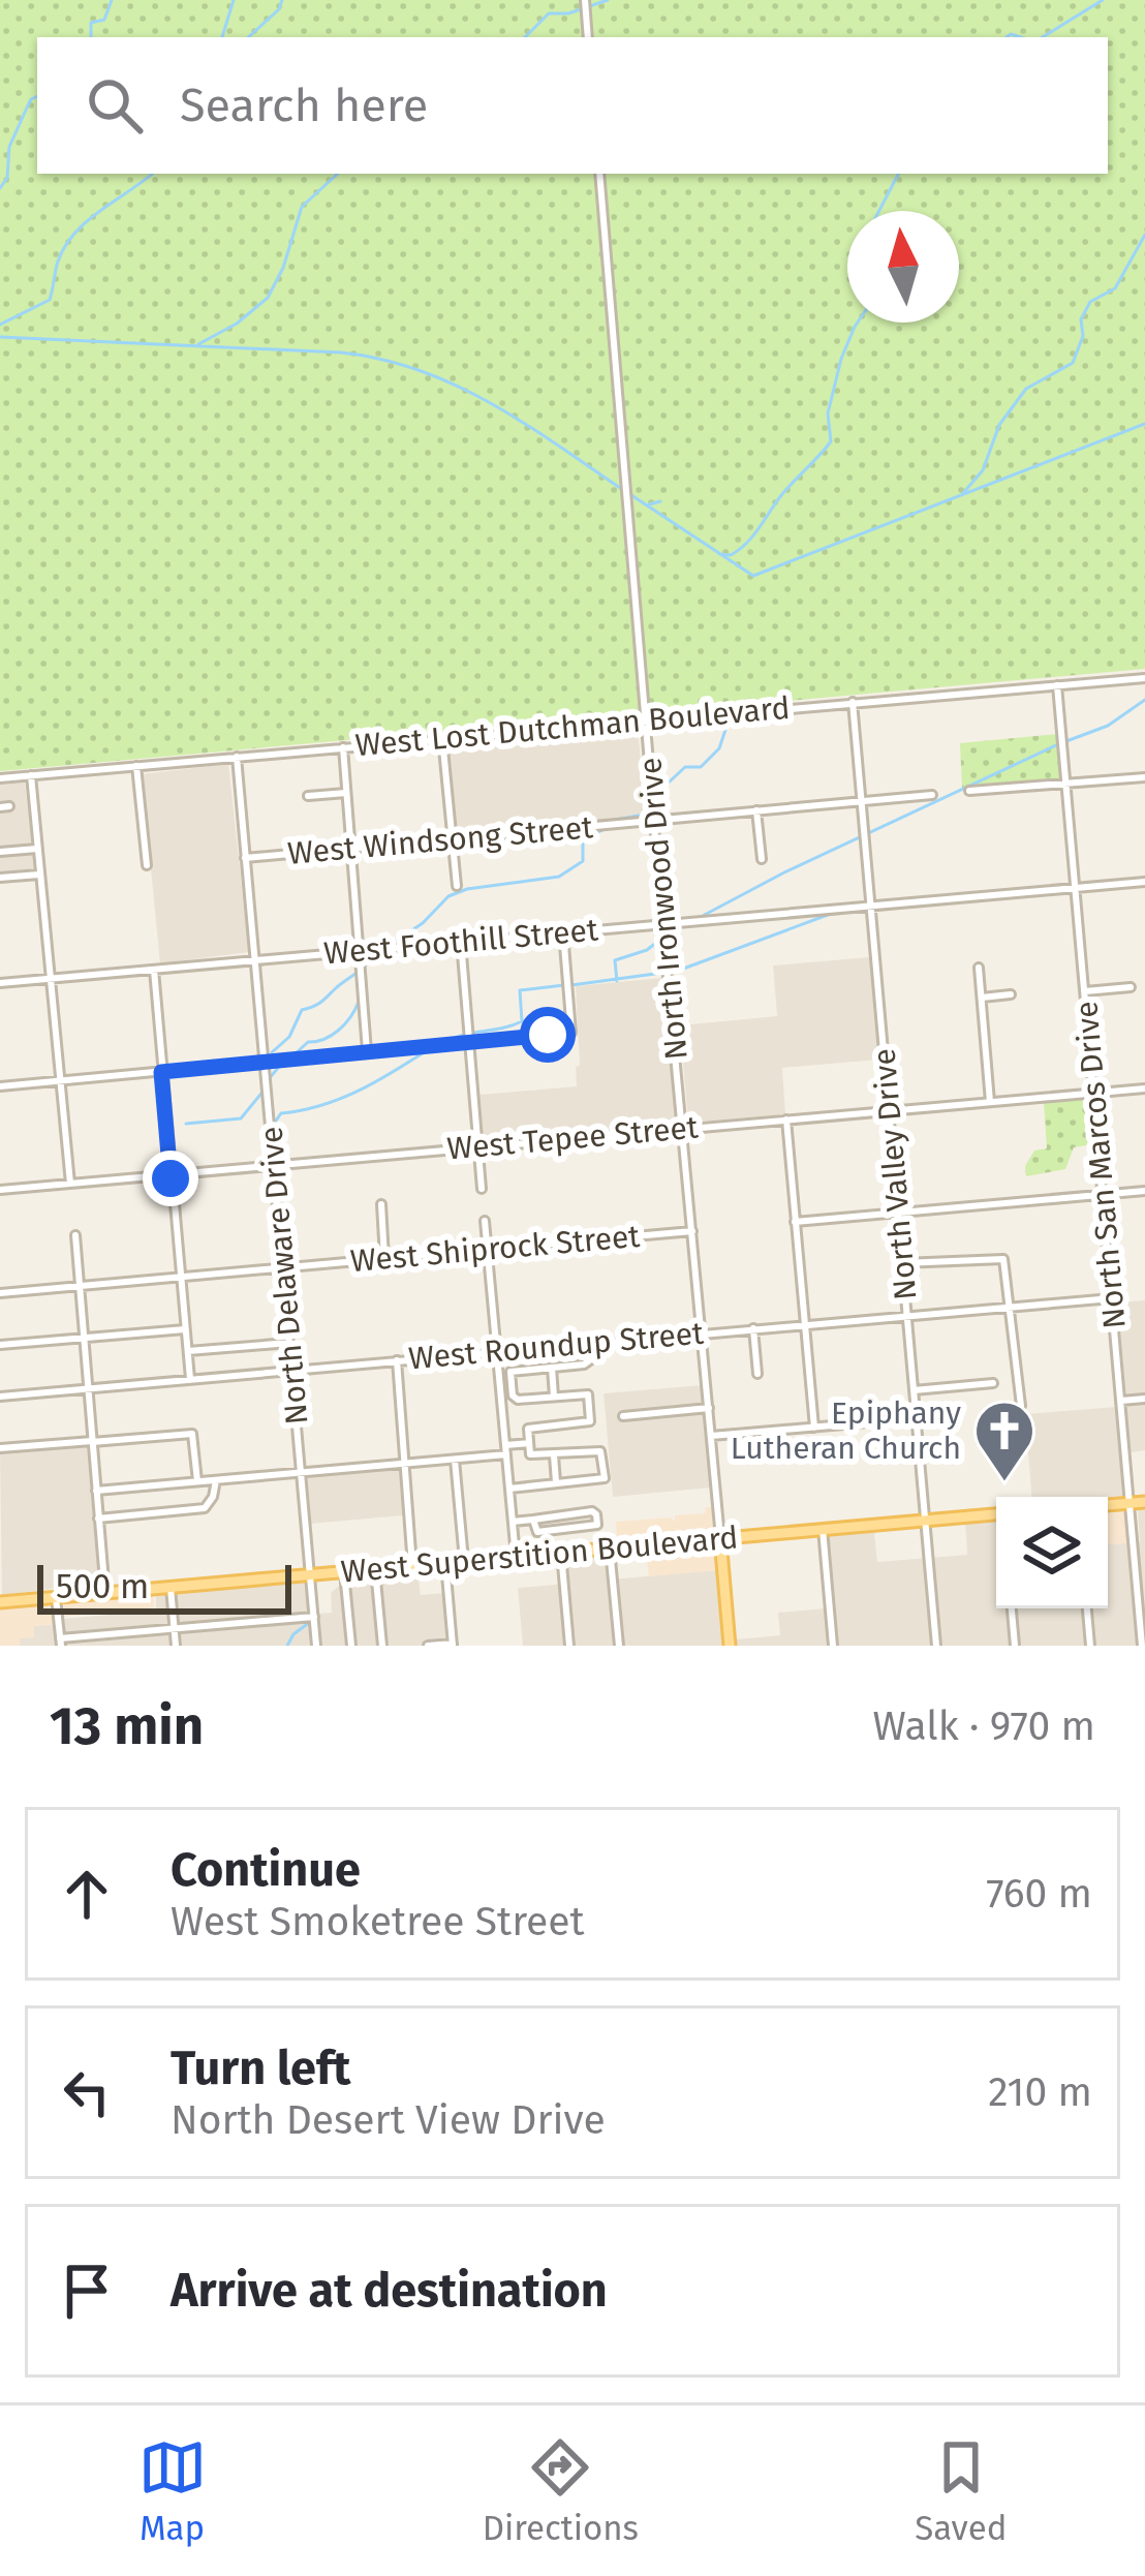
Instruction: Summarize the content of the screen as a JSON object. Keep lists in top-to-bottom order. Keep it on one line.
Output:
{"streets":{"main road":["North Ironwood Drive","West Superstition Boulevard"],"street":["West Lost Dutchman Boulevard","West Windsong Street","West Foothill Street","West Tepee Street","North San Marcos Drive","North Valley Drive","West Shiprock Street","North Delaware Drive","West Roundup Street"]},"crossings":[["West Lost Dutchman Boulevard","North Ironwood Drive"],["West Lost Dutchman Boulevard","North San Marcos Drive"],["West Lost Dutchman Boulevard","North Valley Drive"],["West Lost Dutchman Boulevard","North Delaware Drive"],["West Windsong Street","North Ironwood Drive"],["West Windsong Street","North Valley Drive"],["West Windsong Street","North Delaware Drive"],["North Ironwood Drive","West Foothill Street"],["North Ironwood Drive","West Tepee Street"],["North Ironwood Drive","West Shiprock Street"],["North Ironwood Drive","West Roundup Street"],["North Ironwood Drive","West Superstition Boulevard"],["West Foothill Street","North San Marcos Drive"],["West Foothill Street","North Valley Drive"],["West Foothill Street","North Delaware Drive"],["West Tepee Street","North San Marcos Drive"],["West Tepee Street","North Valley Drive"],["West Tepee Street","North Delaware Drive"],["North San Marcos Drive","West Roundup Street"],["North Valley Drive","West Roundup Street"],["North Valley Drive","West Superstition Boulevard"],["West Shiprock Street","North Delaware Drive"],["North Delaware Drive","West Roundup Street"],["North Delaware Drive","West Superstition Boulevard"]],"places":{"church":["Epiphany Lutheran Church"]},"scale_bar":"500 m","north":"top","page":{"search":"Search here","scale":"500 m","heading":["13 min","Walk · 970 m"],"list":[["Continue","West Smoketree Street","760 m"],["Turn left","North Desert View Drive","210 m"],"Arrive at destination"],"nav":["Map","Directions","Saved"]}}
